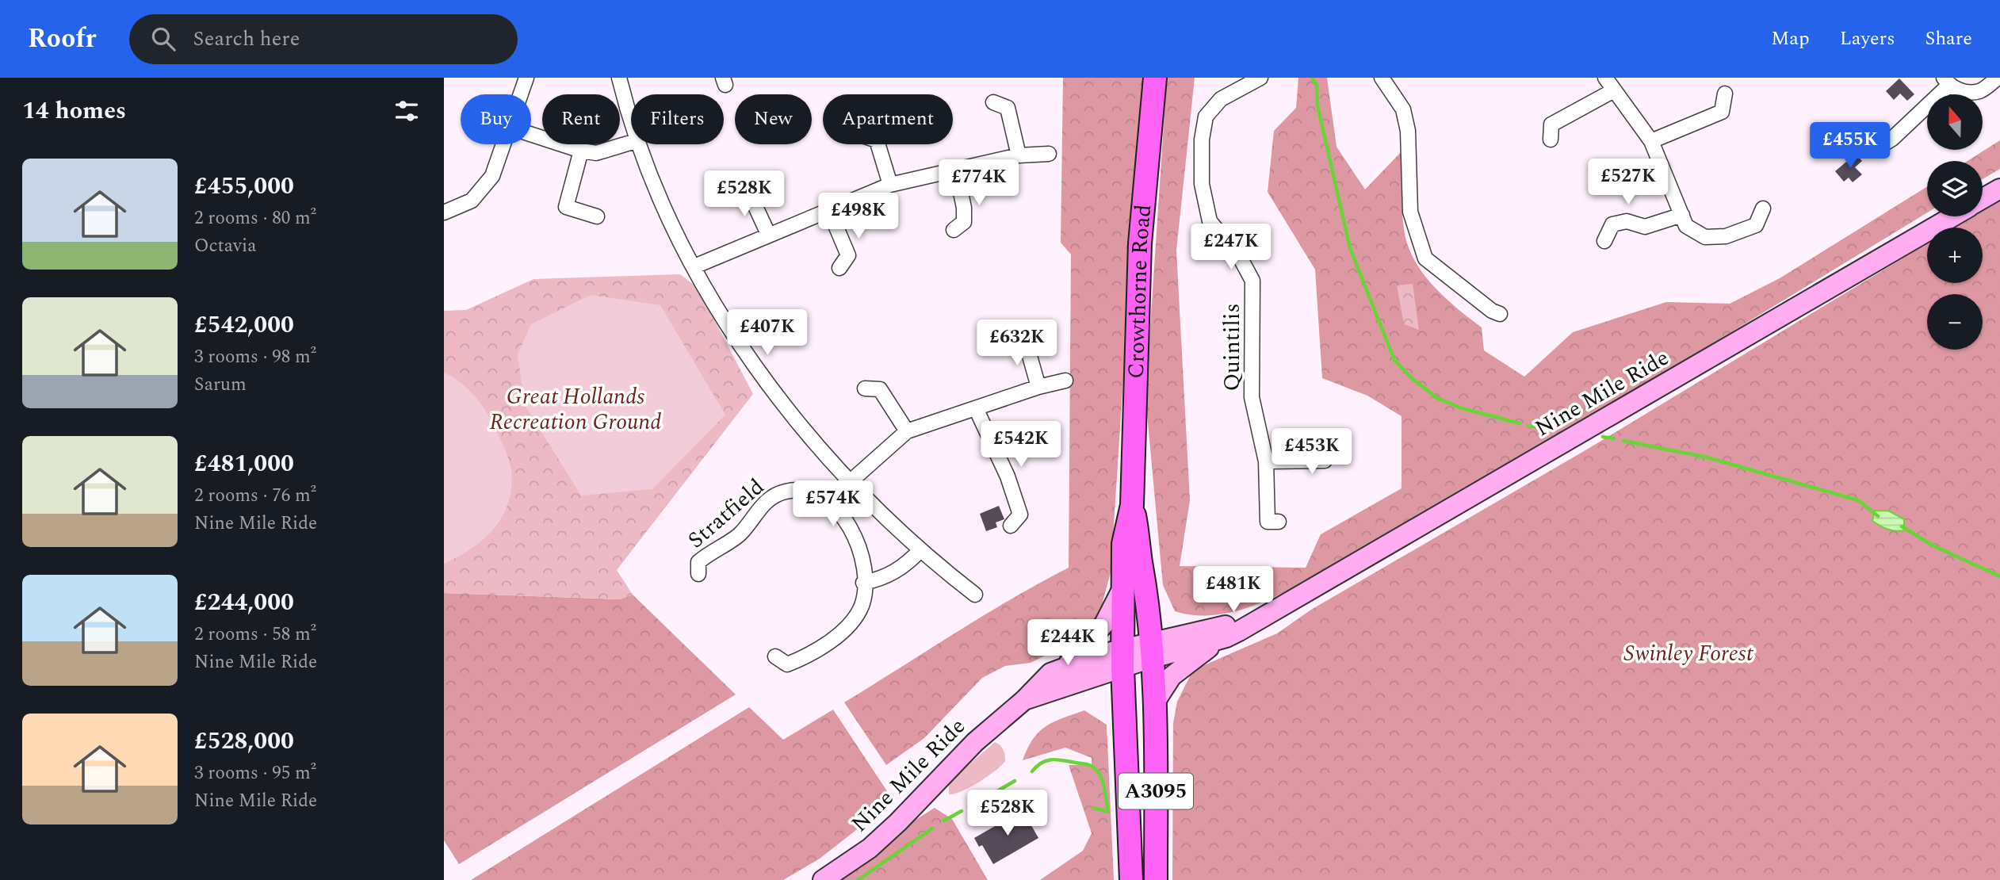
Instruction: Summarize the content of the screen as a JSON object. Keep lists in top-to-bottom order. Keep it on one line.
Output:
{"streets":{"main road":["Crowthorne Road","Nine Mile Ride","A3095"],"street":["Quintilis","Stratfield"]},"crossings":[["Crowthorne Road","Nine Mile Ride"],["Crowthorne Road","A3095"],["Nine Mile Ride","A3095"]],"parks":["Great Hollands Recreation Ground","Swinley Forest"],"north":"top","page":{"header":"Roofr","search":"Search here","nav":["Map","Layers","Share"],"heading":"14 homes","map_buttons":["+","−"],"chip":["Buy","Rent","Filters","New","Apartment"],"price":["£455K","£527K","£774K","£528K","£498K","£247K","£407K","£632K","£542K","£453K","£574K","£481K","£244K","£528K"],"list":[{"name":"£455,000","note":"2 rooms · 80 m² · Octavia"},{"name":"£542,000","note":"3 rooms · 98 m² · Sarum"},{"name":"£481,000","note":"2 rooms · 76 m² · Nine Mile Ride"},{"name":"£244,000","note":"2 rooms · 58 m² · Nine Mile Ride"},{"name":"£528,000","note":"3 rooms · 95 m² · Nine Mile Ride"}]}}
